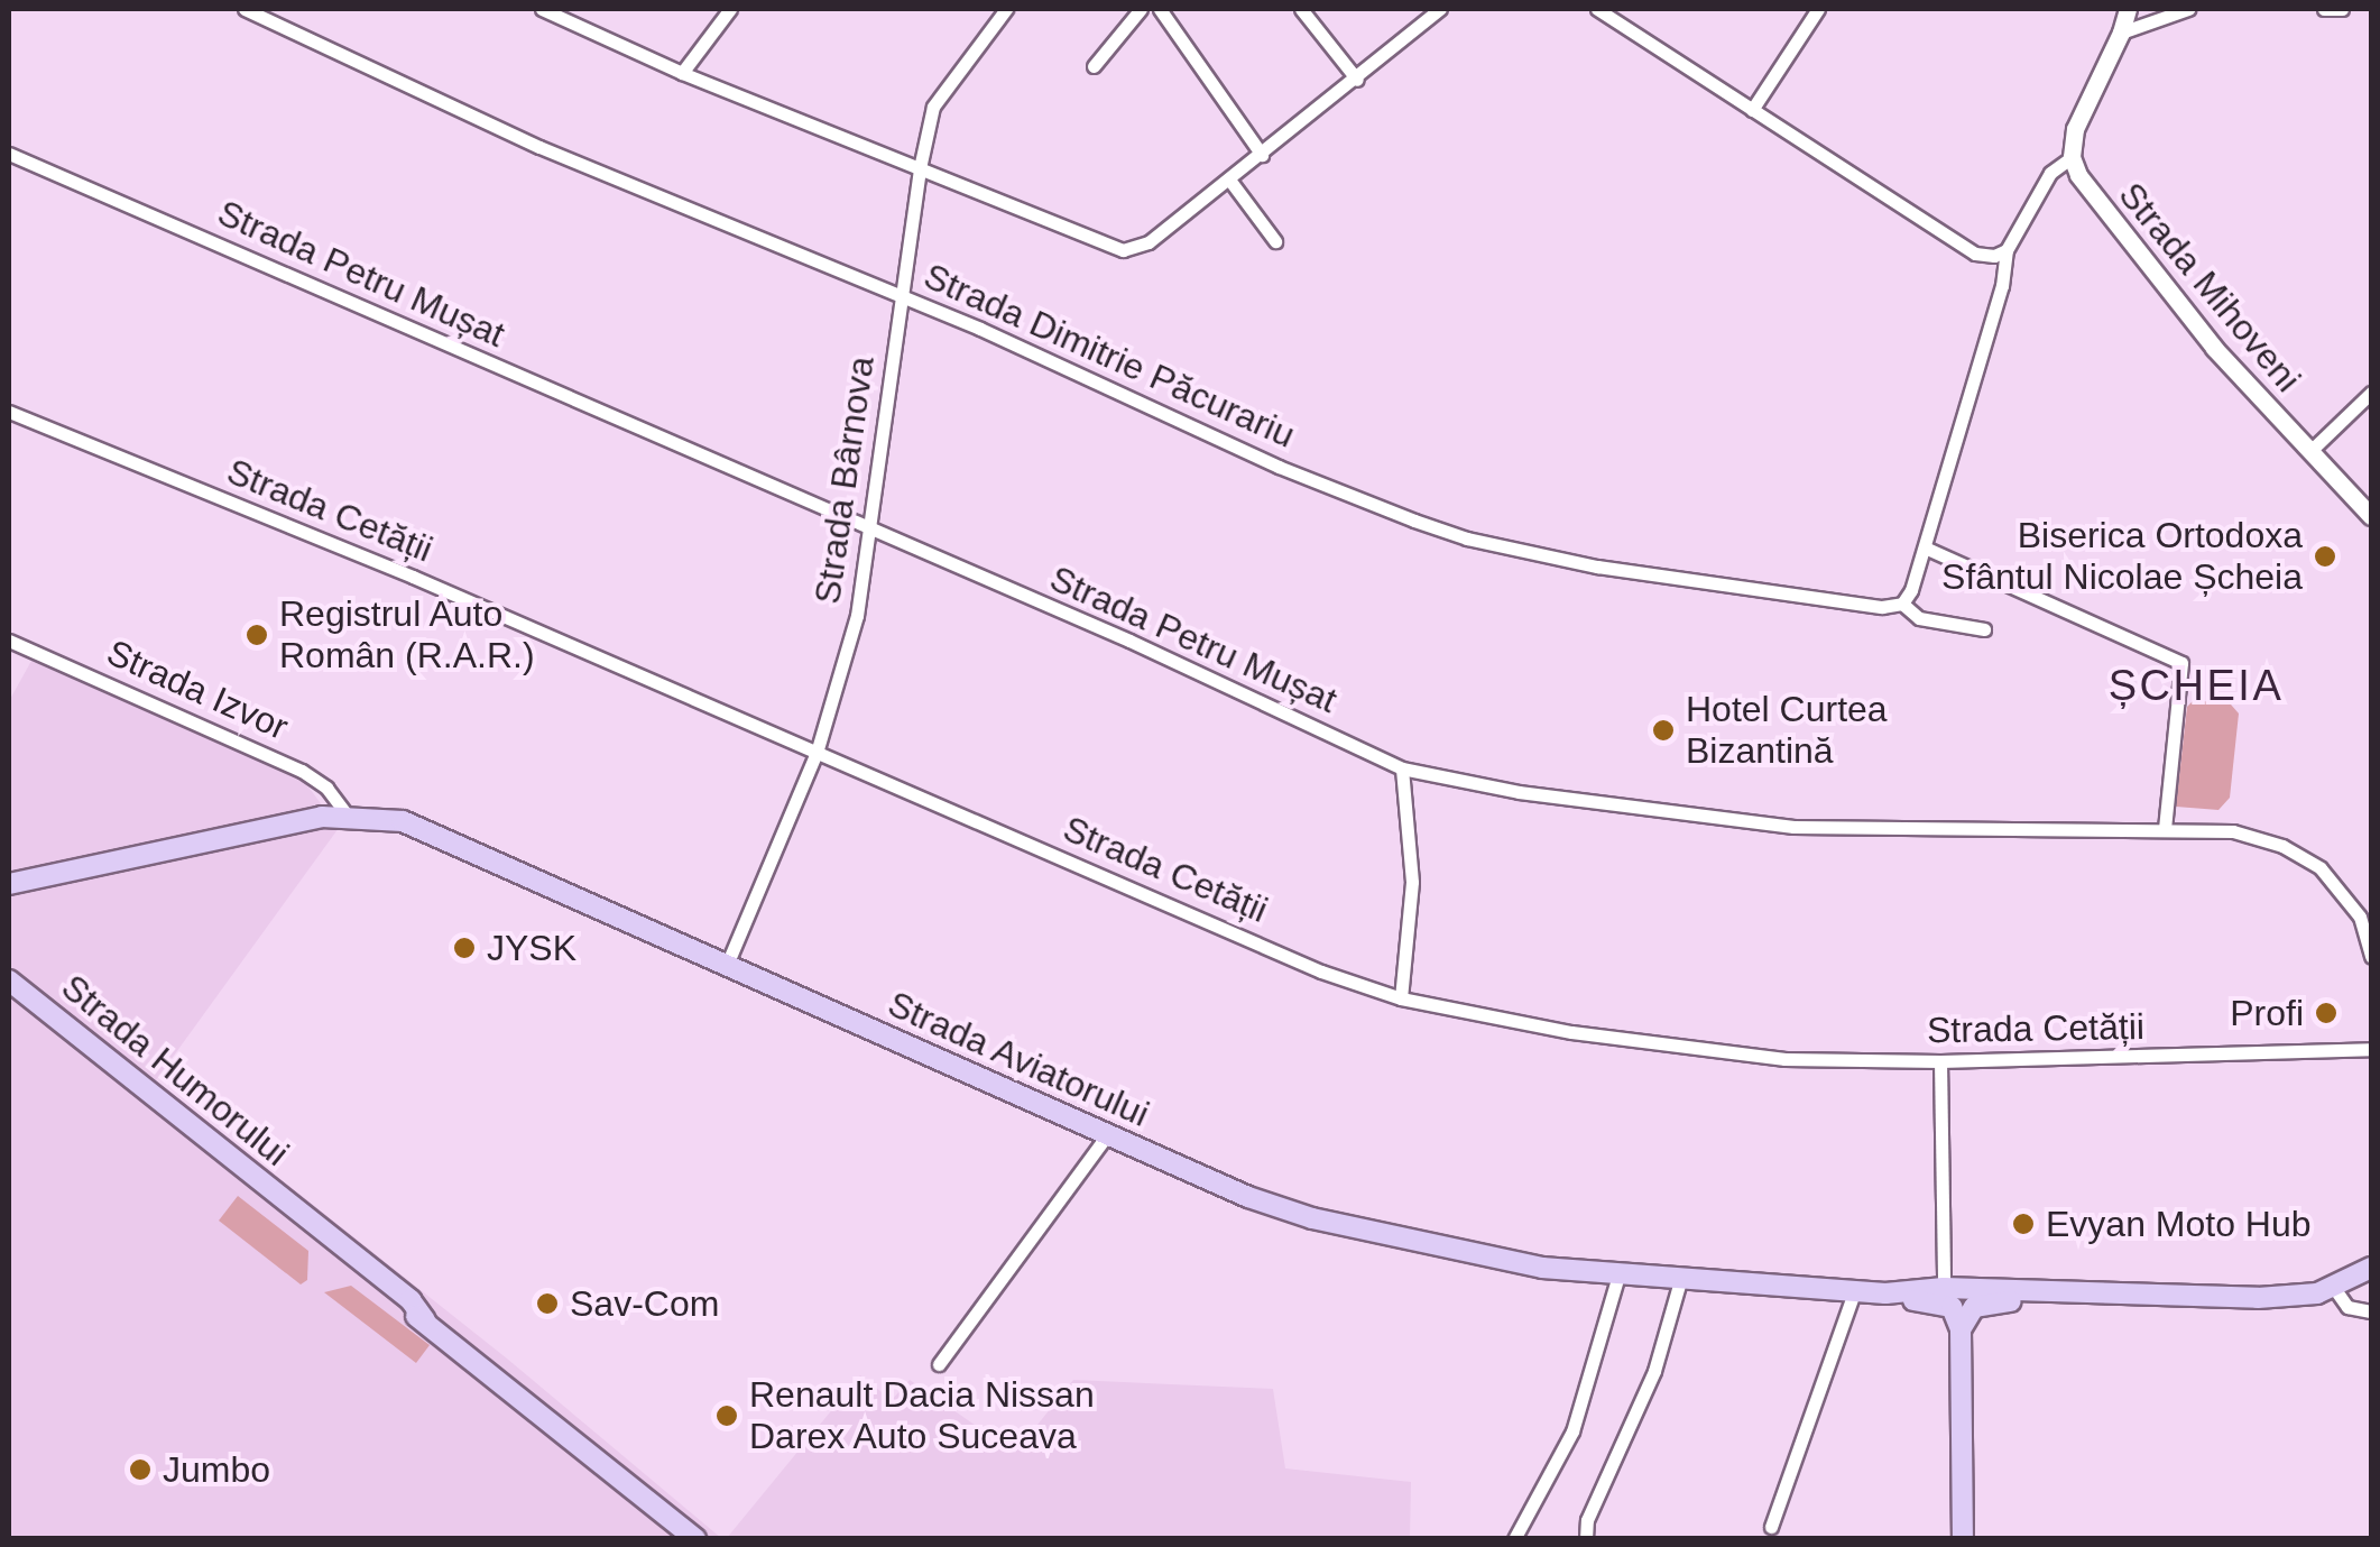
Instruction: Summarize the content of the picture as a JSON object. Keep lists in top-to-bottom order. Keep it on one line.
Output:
{"streets":{"main road":["Strada Mihoveni","Strada Aviatorului","Strada Humorului"],"street":["Strada Petru Mușat","Strada Dimitrie Păcurariu","Strada Bârnova","Strada Cetății","Strada Izvor"]},"crossings":[["Strada Petru Mușat","Strada Bârnova"],["Strada Dimitrie Păcurariu","Strada Bârnova"],["Strada Bârnova","Strada Cetății"],["Strada Bârnova","Strada Aviatorului"],["Strada Izvor","Strada Aviatorului"]],"districts":["ȘCHEIA"],"places":["Biserica Ortodoxa Sfântul Nicolae Șcheia","Registrul Auto Român (R.A.R.)","Hotel Curtea Bizantină","JYSK","Profi","Evyan Moto Hub","Sav-Com","Renault Dacia Nissan Darex Auto Suceava","Jumbo"]}
